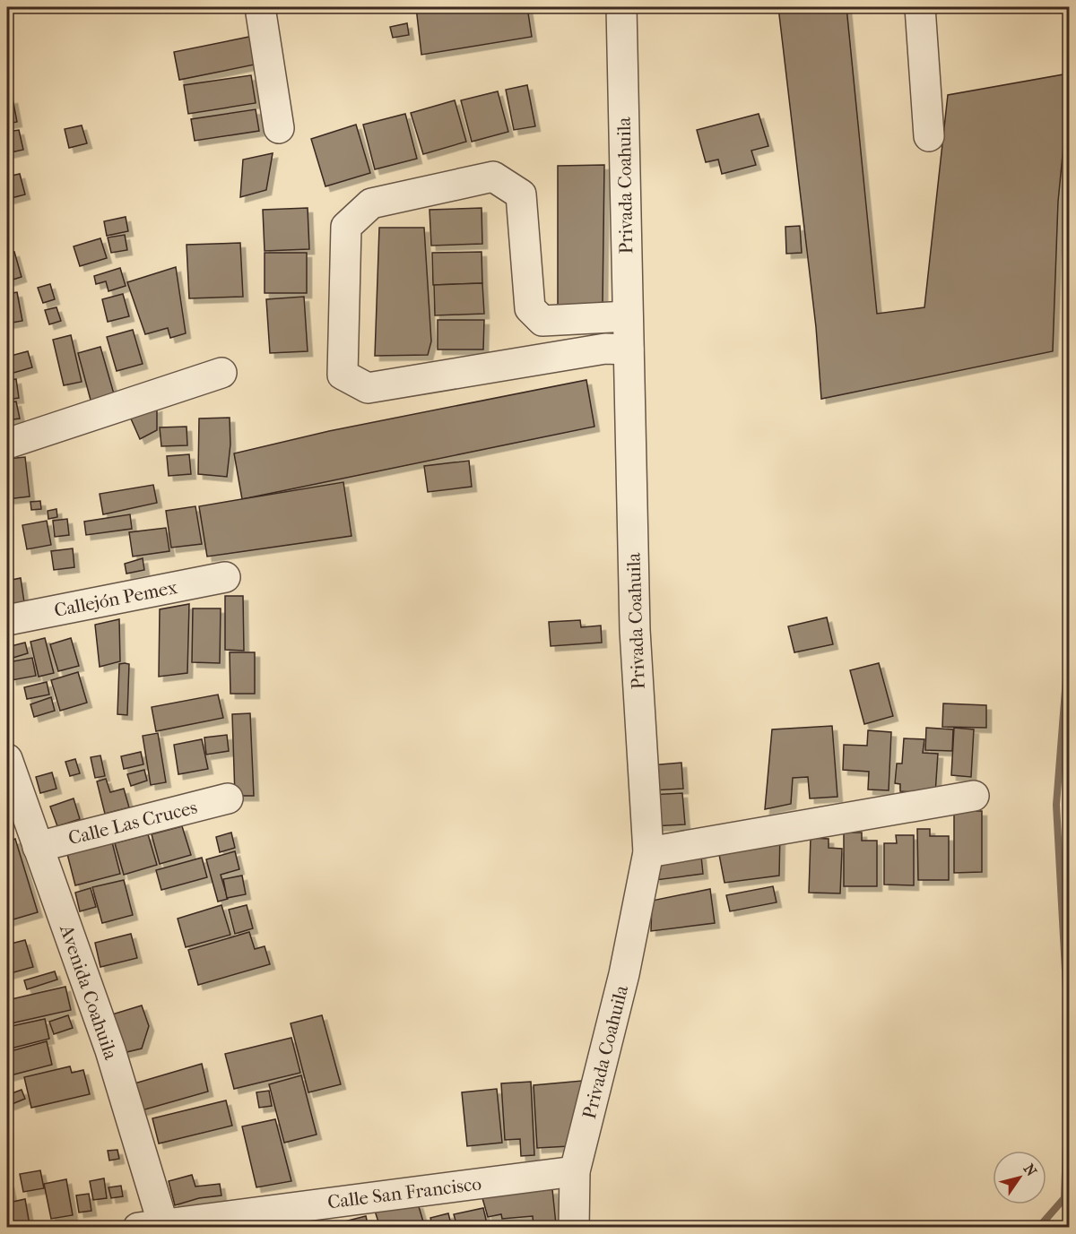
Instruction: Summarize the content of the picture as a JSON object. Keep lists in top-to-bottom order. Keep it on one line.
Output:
{"streets":{"street":["Privada Coahuila","Callejón Pemex","Calle Las Cruces","Avenida Coahuila","Calle San Francisco"]},"crossings":[["Privada Coahuila","Calle San Francisco"],["Calle Las Cruces","Avenida Coahuila"],["Avenida Coahuila","Calle San Francisco"]],"north":"top right"}
